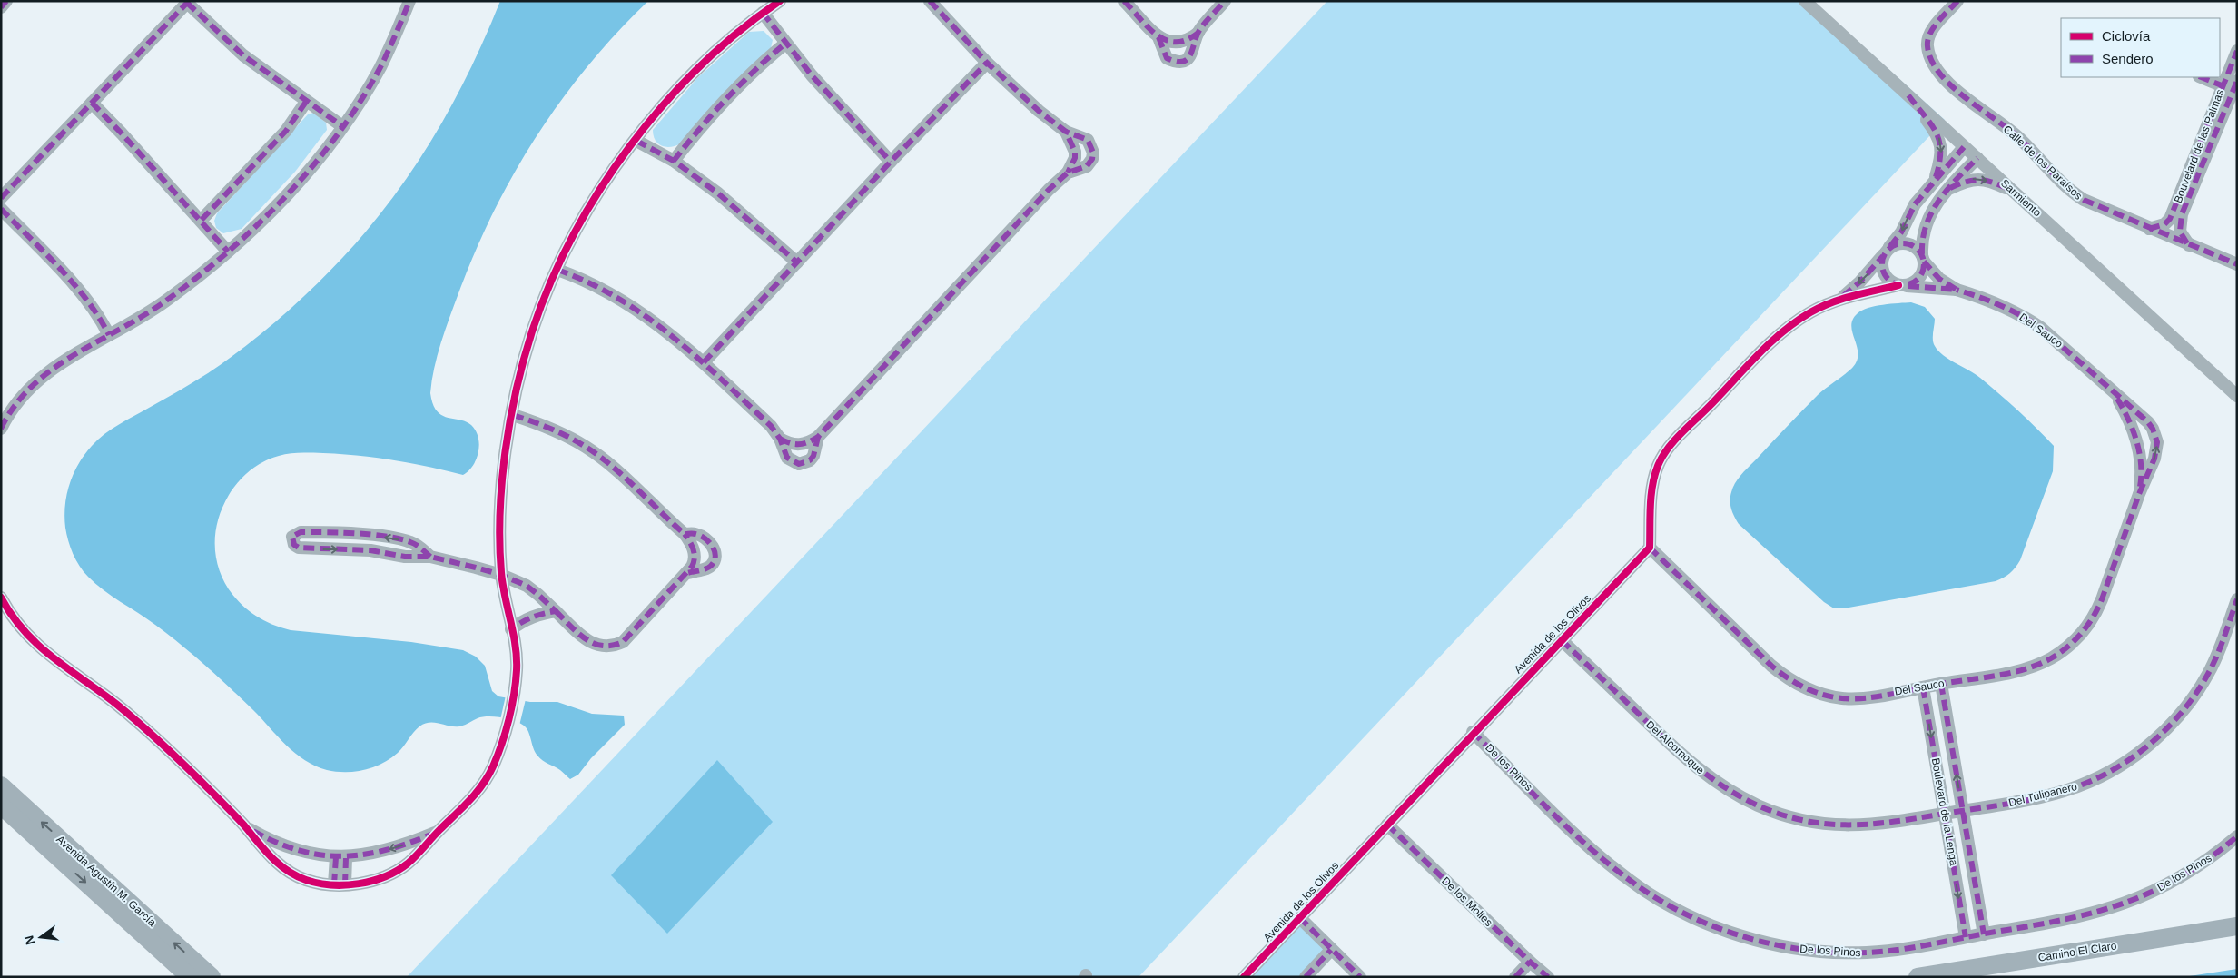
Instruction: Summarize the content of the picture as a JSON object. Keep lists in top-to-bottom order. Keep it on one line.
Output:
{"streets":{"main road":["Avenida Agustín M. García","Camino El Claro"],"street":["Bouvelard de las Palmas","Calle de los Paraísos","Sarmiento","Del Sauco","Avenida de los Olivos","Del Alcornoque","De los Pinos","Del Tulipanero","Boulevard de la Lenga","De los Molles"]},"crossings":[["Bouvelard de las Palmas","Calle de los Paraísos"],["Del Sauco","Avenida de los Olivos"],["Del Sauco","Boulevard de la Lenga"],["Avenida de los Olivos","Del Alcornoque"],["Avenida de los Olivos","De los Pinos"],["Avenida de los Olivos","De los Molles"],["Del Alcornoque","Del Tulipanero"],["Del Alcornoque","Boulevard de la Lenga"],["De los Pinos","Boulevard de la Lenga"],["Del Tulipanero","Boulevard de la Lenga"]],"legend":["Ciclovía","Sendero"],"north":"left"}
